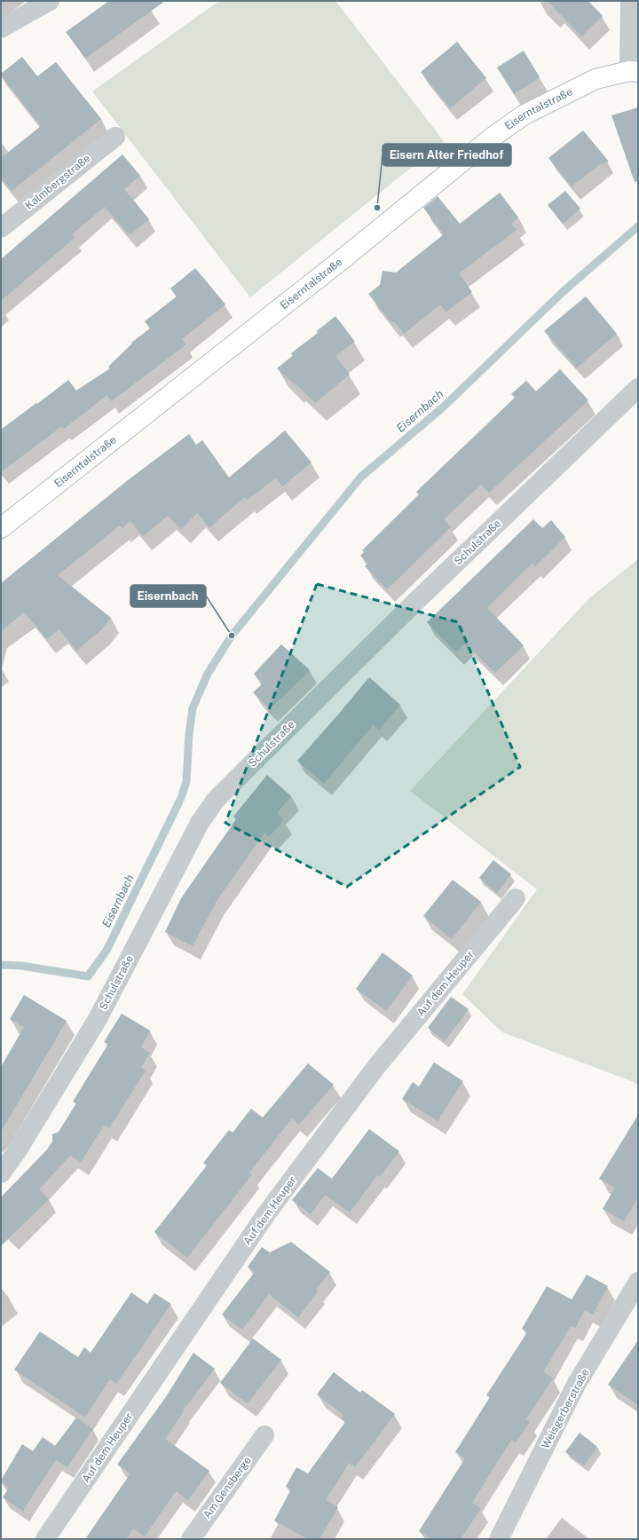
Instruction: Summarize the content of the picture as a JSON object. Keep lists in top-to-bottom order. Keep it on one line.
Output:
{"streets":{"main road":["Eiserntalstraße"],"street":["Kalmbergstraße","Schulstraße","Auf dem Heuper","Weisgerberstraße","Am Gensberge"]},"water":["Eisernbach"],"places":["Eisern Alter Friedhof","Eisernbach"]}
